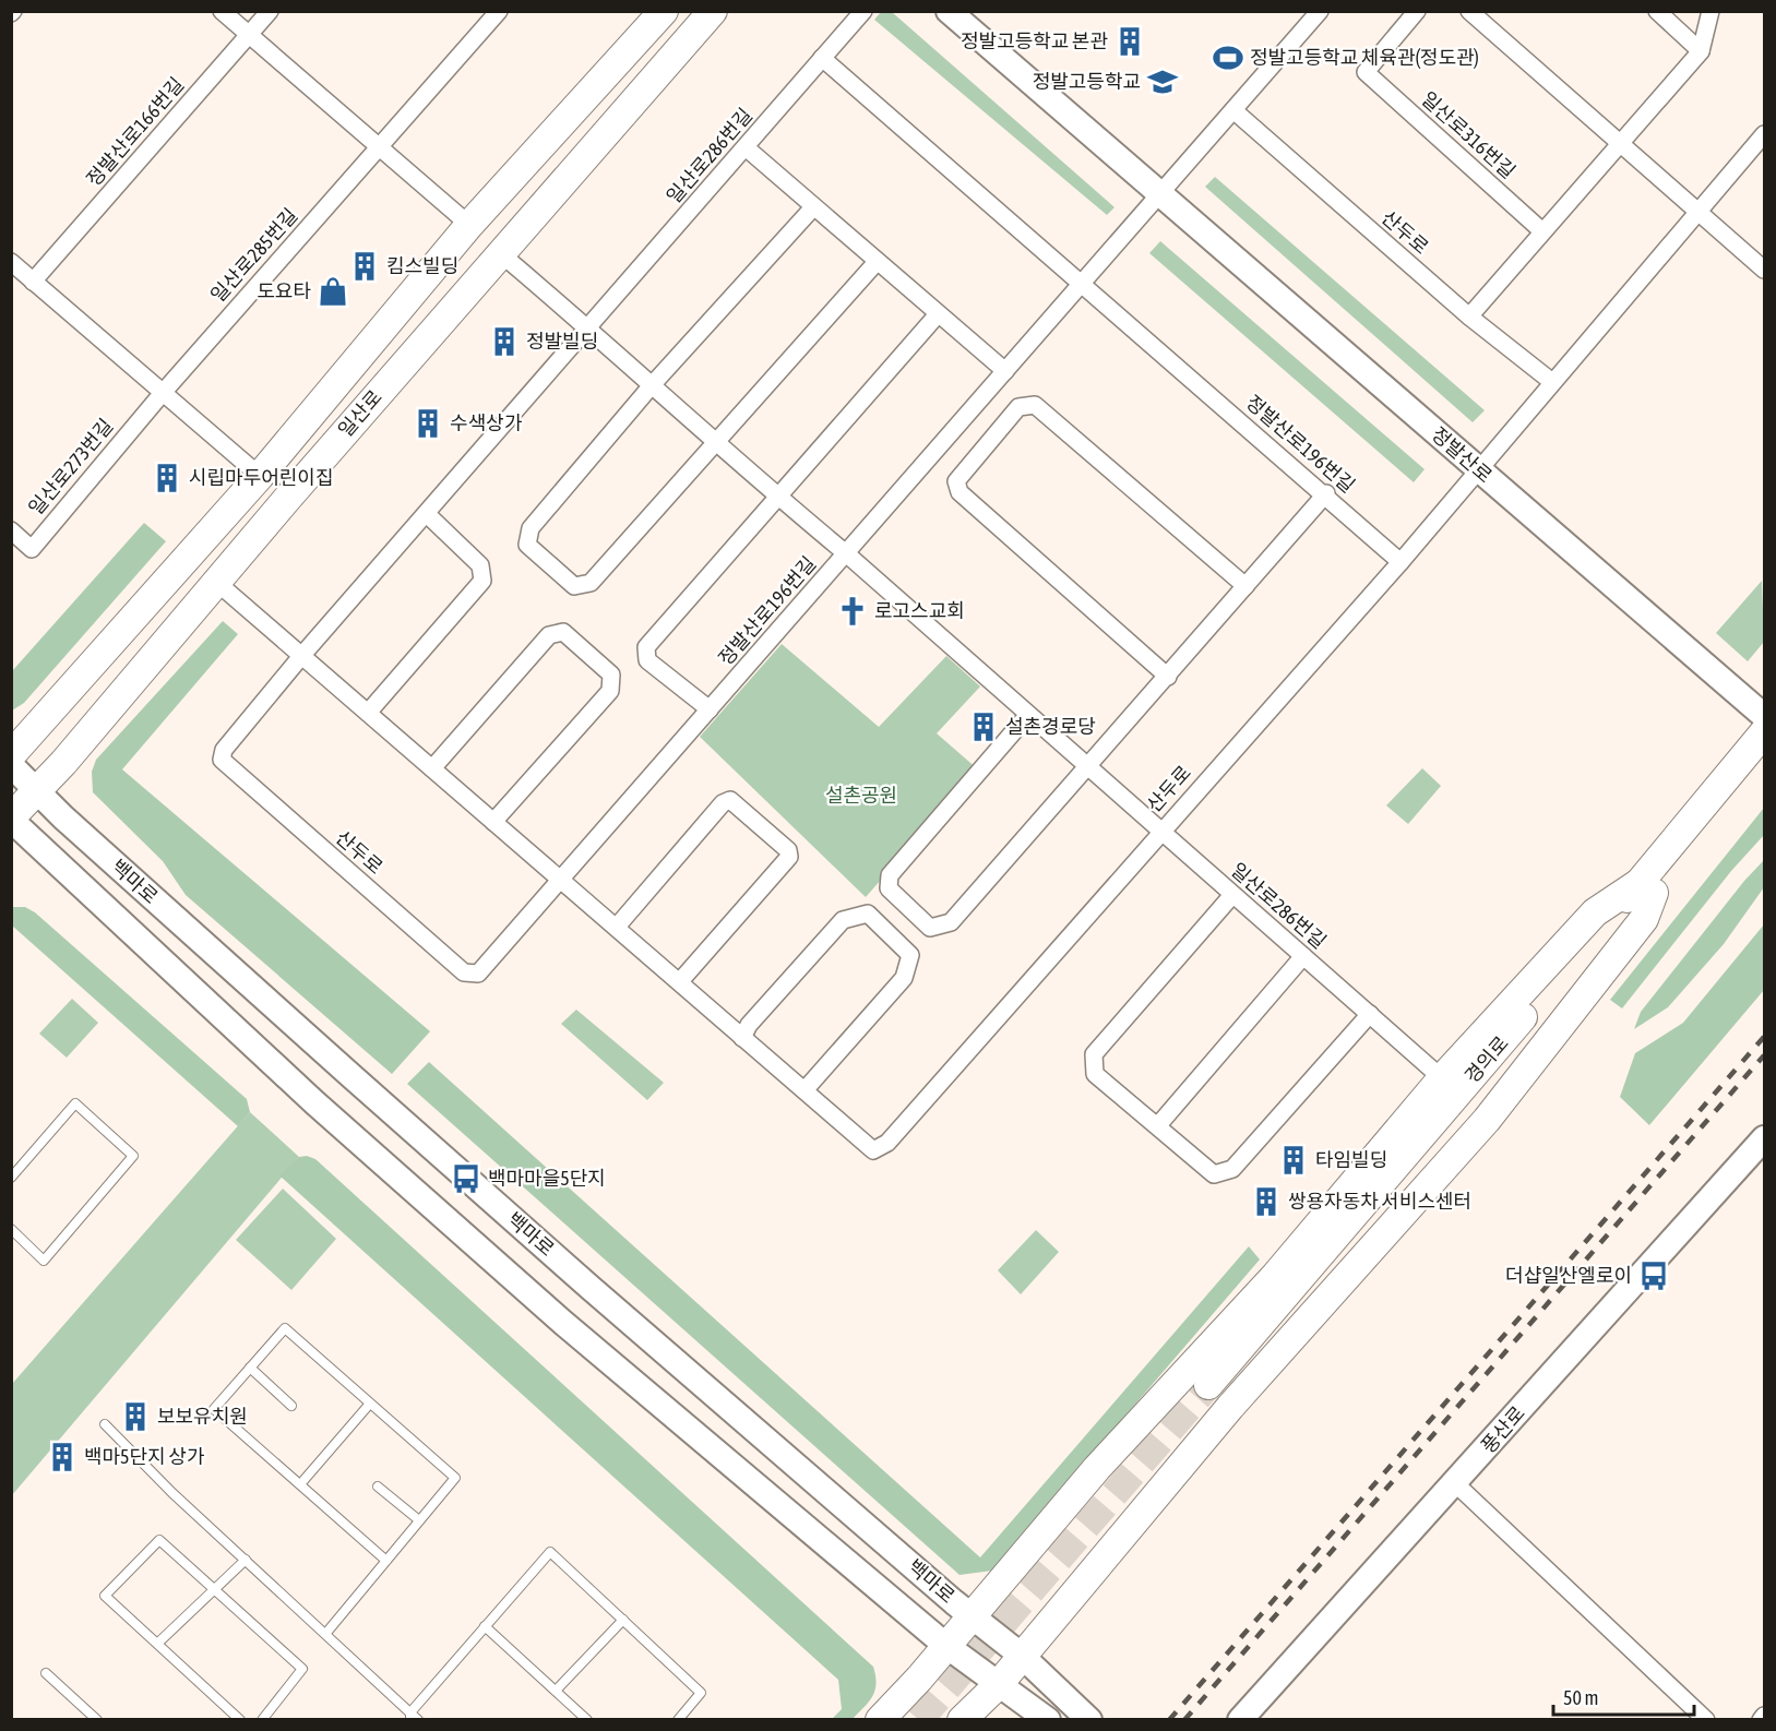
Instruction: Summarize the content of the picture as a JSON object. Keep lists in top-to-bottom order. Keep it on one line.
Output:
{"streets":{"main road":["일산로","정발산로","백마로","경의로","풍산로"],"street":["정발산로166번길","일산로316번길","일산로286번길","산두로","일산로285번길","정발산로196번길","일산로273번길"]},"crossings":[["일산로286번길","산두로"],["일산로286번길","일산로"],["일산로286번길","정발산로196번길"],["산두로","일산로"],["산두로","정발산로196번길"],["산두로","정발산로"],["일산로285번길","일산로273번길"],["일산로","백마로"],["정발산로196번길","정발산로"]],"parks":["설촌공원"],"places":{"building":["정발고등학교 본관","킴스빌딩","정발빌딩","수색상가","시립마두어린이집","설촌경로당","타임빌딩","쌍용자동차 서비스센터","보보유치원","백마5단지 상가"],"sports":["정발고등학교 체육관(정도관)"],"school or university":["정발고등학교"],"shop":["도요타"],"church":["로고스교회"],"bus stop":["백마마을5단지","더샵일산엘로이"]},"scale_bar":"50 m"}
